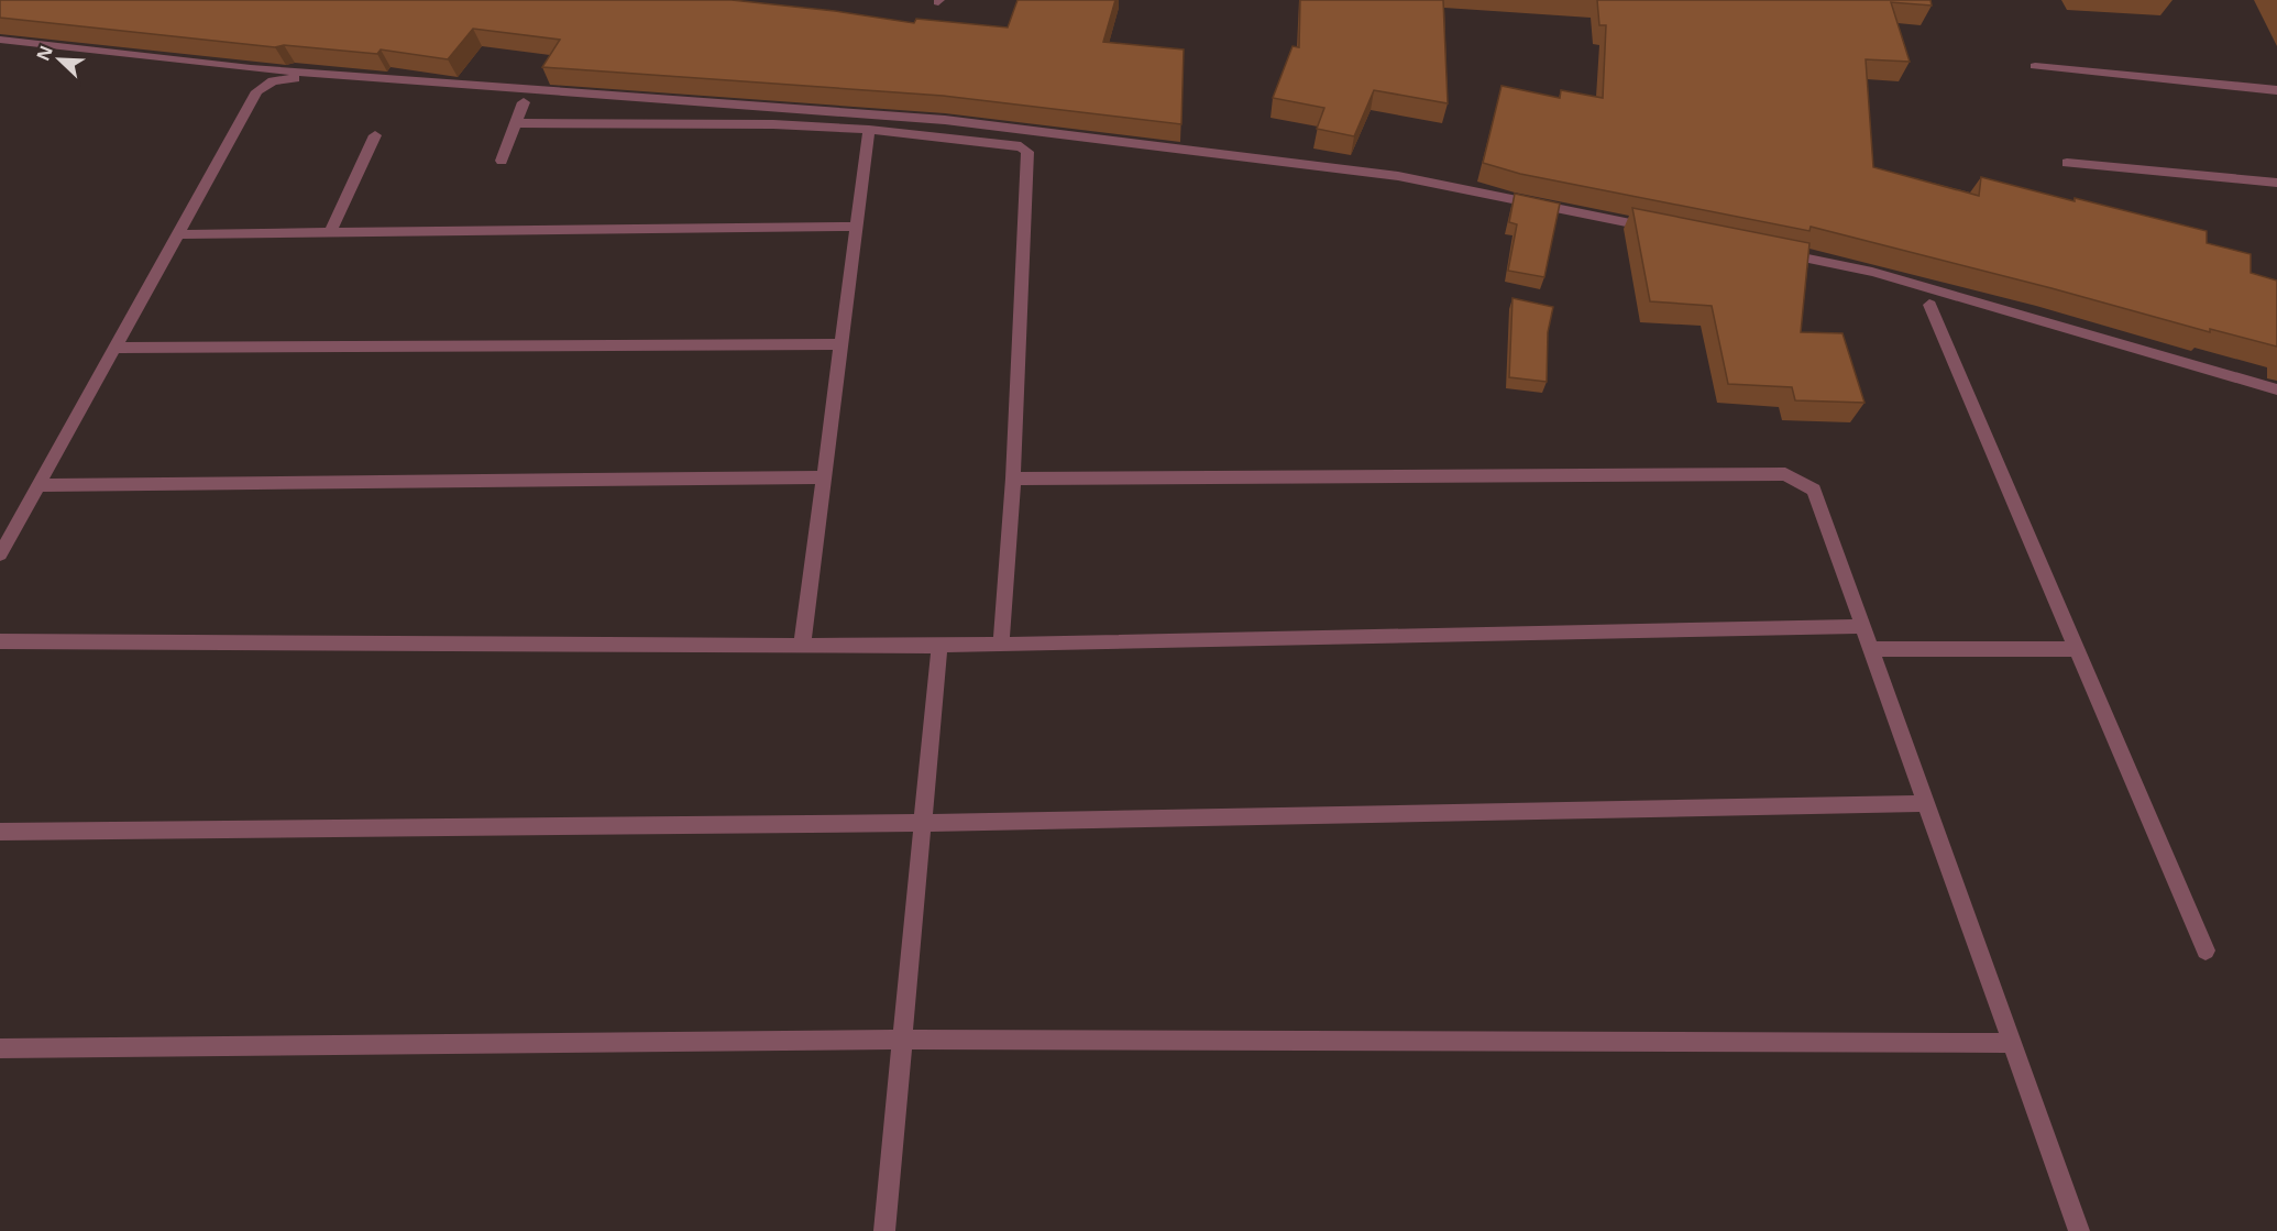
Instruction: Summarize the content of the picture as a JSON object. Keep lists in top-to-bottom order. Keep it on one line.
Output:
{"north":"top left"}
